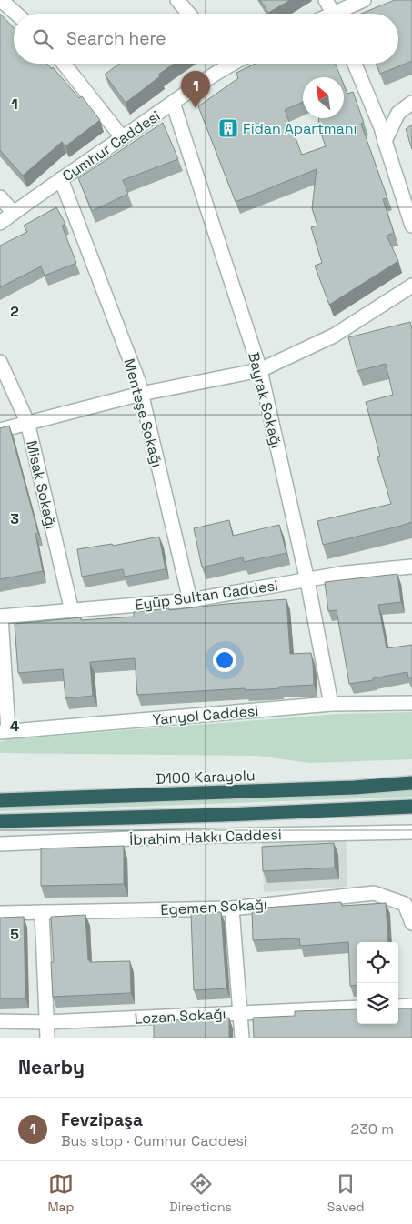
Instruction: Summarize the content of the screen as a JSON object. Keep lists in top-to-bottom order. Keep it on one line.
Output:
{"streets":{"highway":["D100 Karayolu"],"street":["Cumhur Caddesi","Bayrak Sokağı","Menteşe Sokağı","Misak Sokağı","Eyüp Sultan Caddesi","Yanyol Caddesi","İbrahim Hakkı Caddesi","Egemen Sokağı","Lozan Sokağı"]},"crossings":[["Cumhur Caddesi","Bayrak Sokağı"],["Cumhur Caddesi","Menteşe Sokağı"],["Bayrak Sokağı","Eyüp Sultan Caddesi"],["Bayrak Sokağı","Yanyol Caddesi"],["Menteşe Sokağı","Eyüp Sultan Caddesi"],["Misak Sokağı","Eyüp Sultan Caddesi"]],"places":{"building":["Fidan Apartmanı"]},"north":"top left","page":{"search":"Search here","pins":"1","heading":"Nearby","list":[{"mark":"1","name":"Fevzipaşa","note":"Bus stop · Cumhur Caddesi","value":"230 m"}],"nav":["Map","Directions","Saved"]},"grid":{"rows":["1","2","3","4","5"]}}
